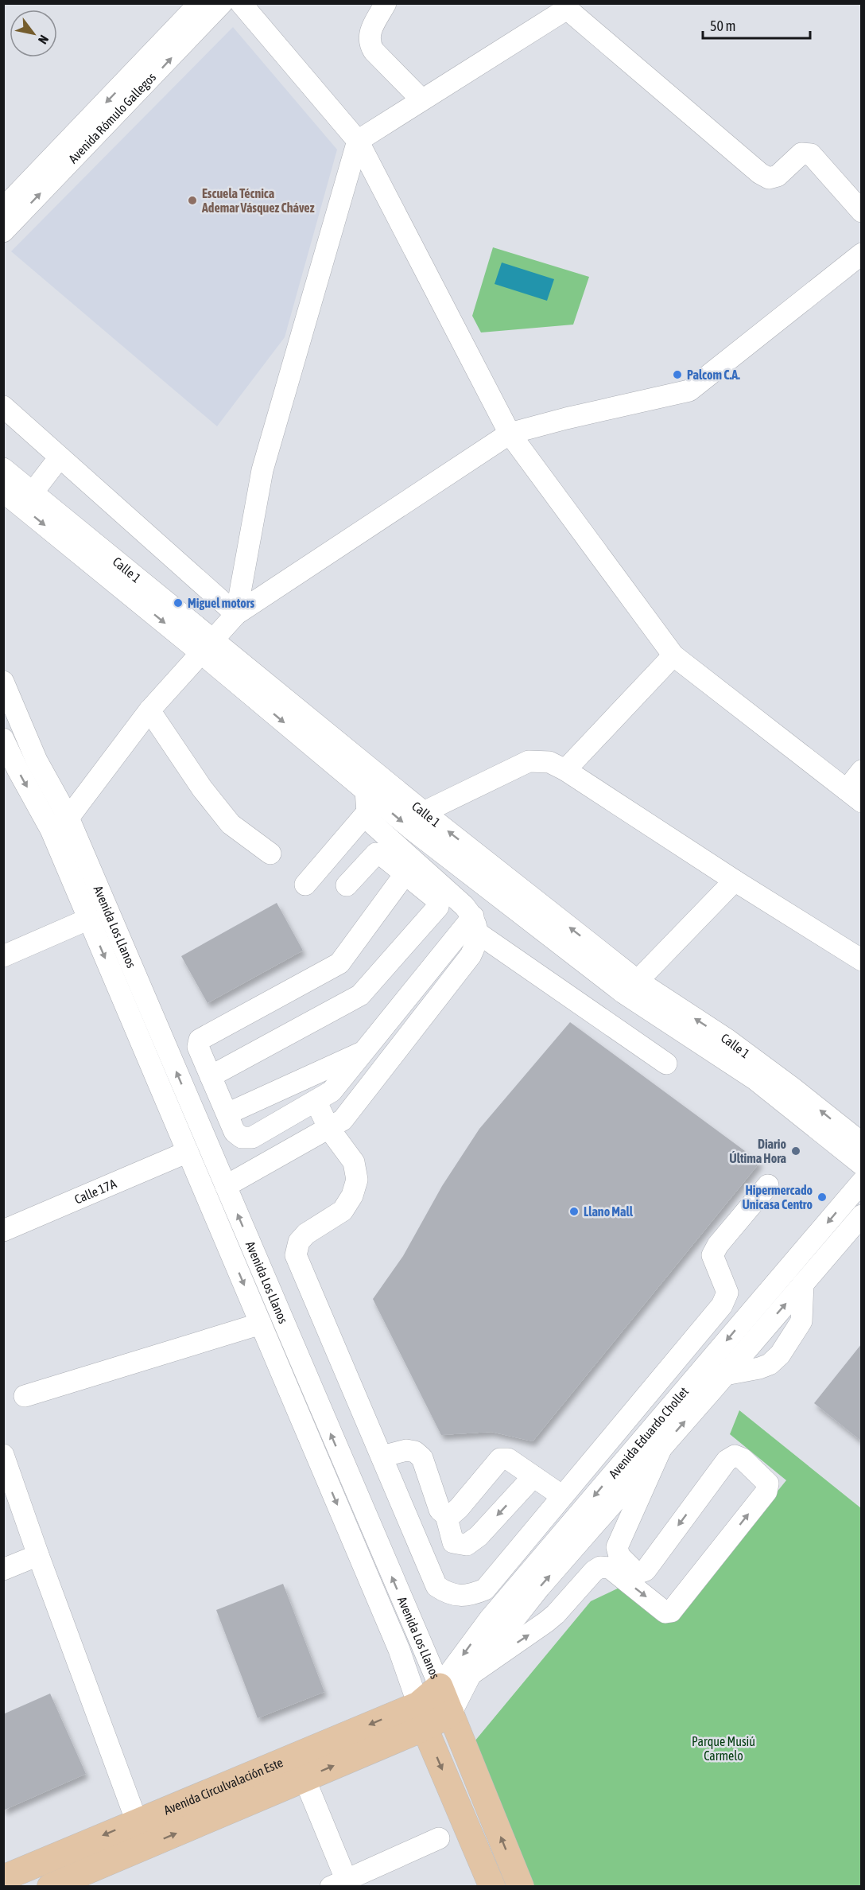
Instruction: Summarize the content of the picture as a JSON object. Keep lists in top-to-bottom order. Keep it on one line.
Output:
{"streets":{"main road":["Avenida Los Llanos","Avenida Circulvalación Este"],"street":["Avenida Rómulo Gallegos","Calle 1","Calle 17A","Avenida Eduardo Chollet"]},"crossings":[["Avenida Los Llanos","Calle 17A"],["Avenida Los Llanos","Avenida Eduardo Chollet"],["Avenida Los Llanos","Avenida Circulvalación Este"],["Avenida Eduardo Chollet","Avenida Circulvalación Este"]],"parks":["Parque Musiú Carmelo"],"places":["Escuela Técnica Ademar Vásquez Chávez","Palcom C.A.","Miguel motors","Diario Última Hora","Hipermercado Unicasa Centro","Llano Mall"],"scale_bar":"50 m","north":"bottom right"}
